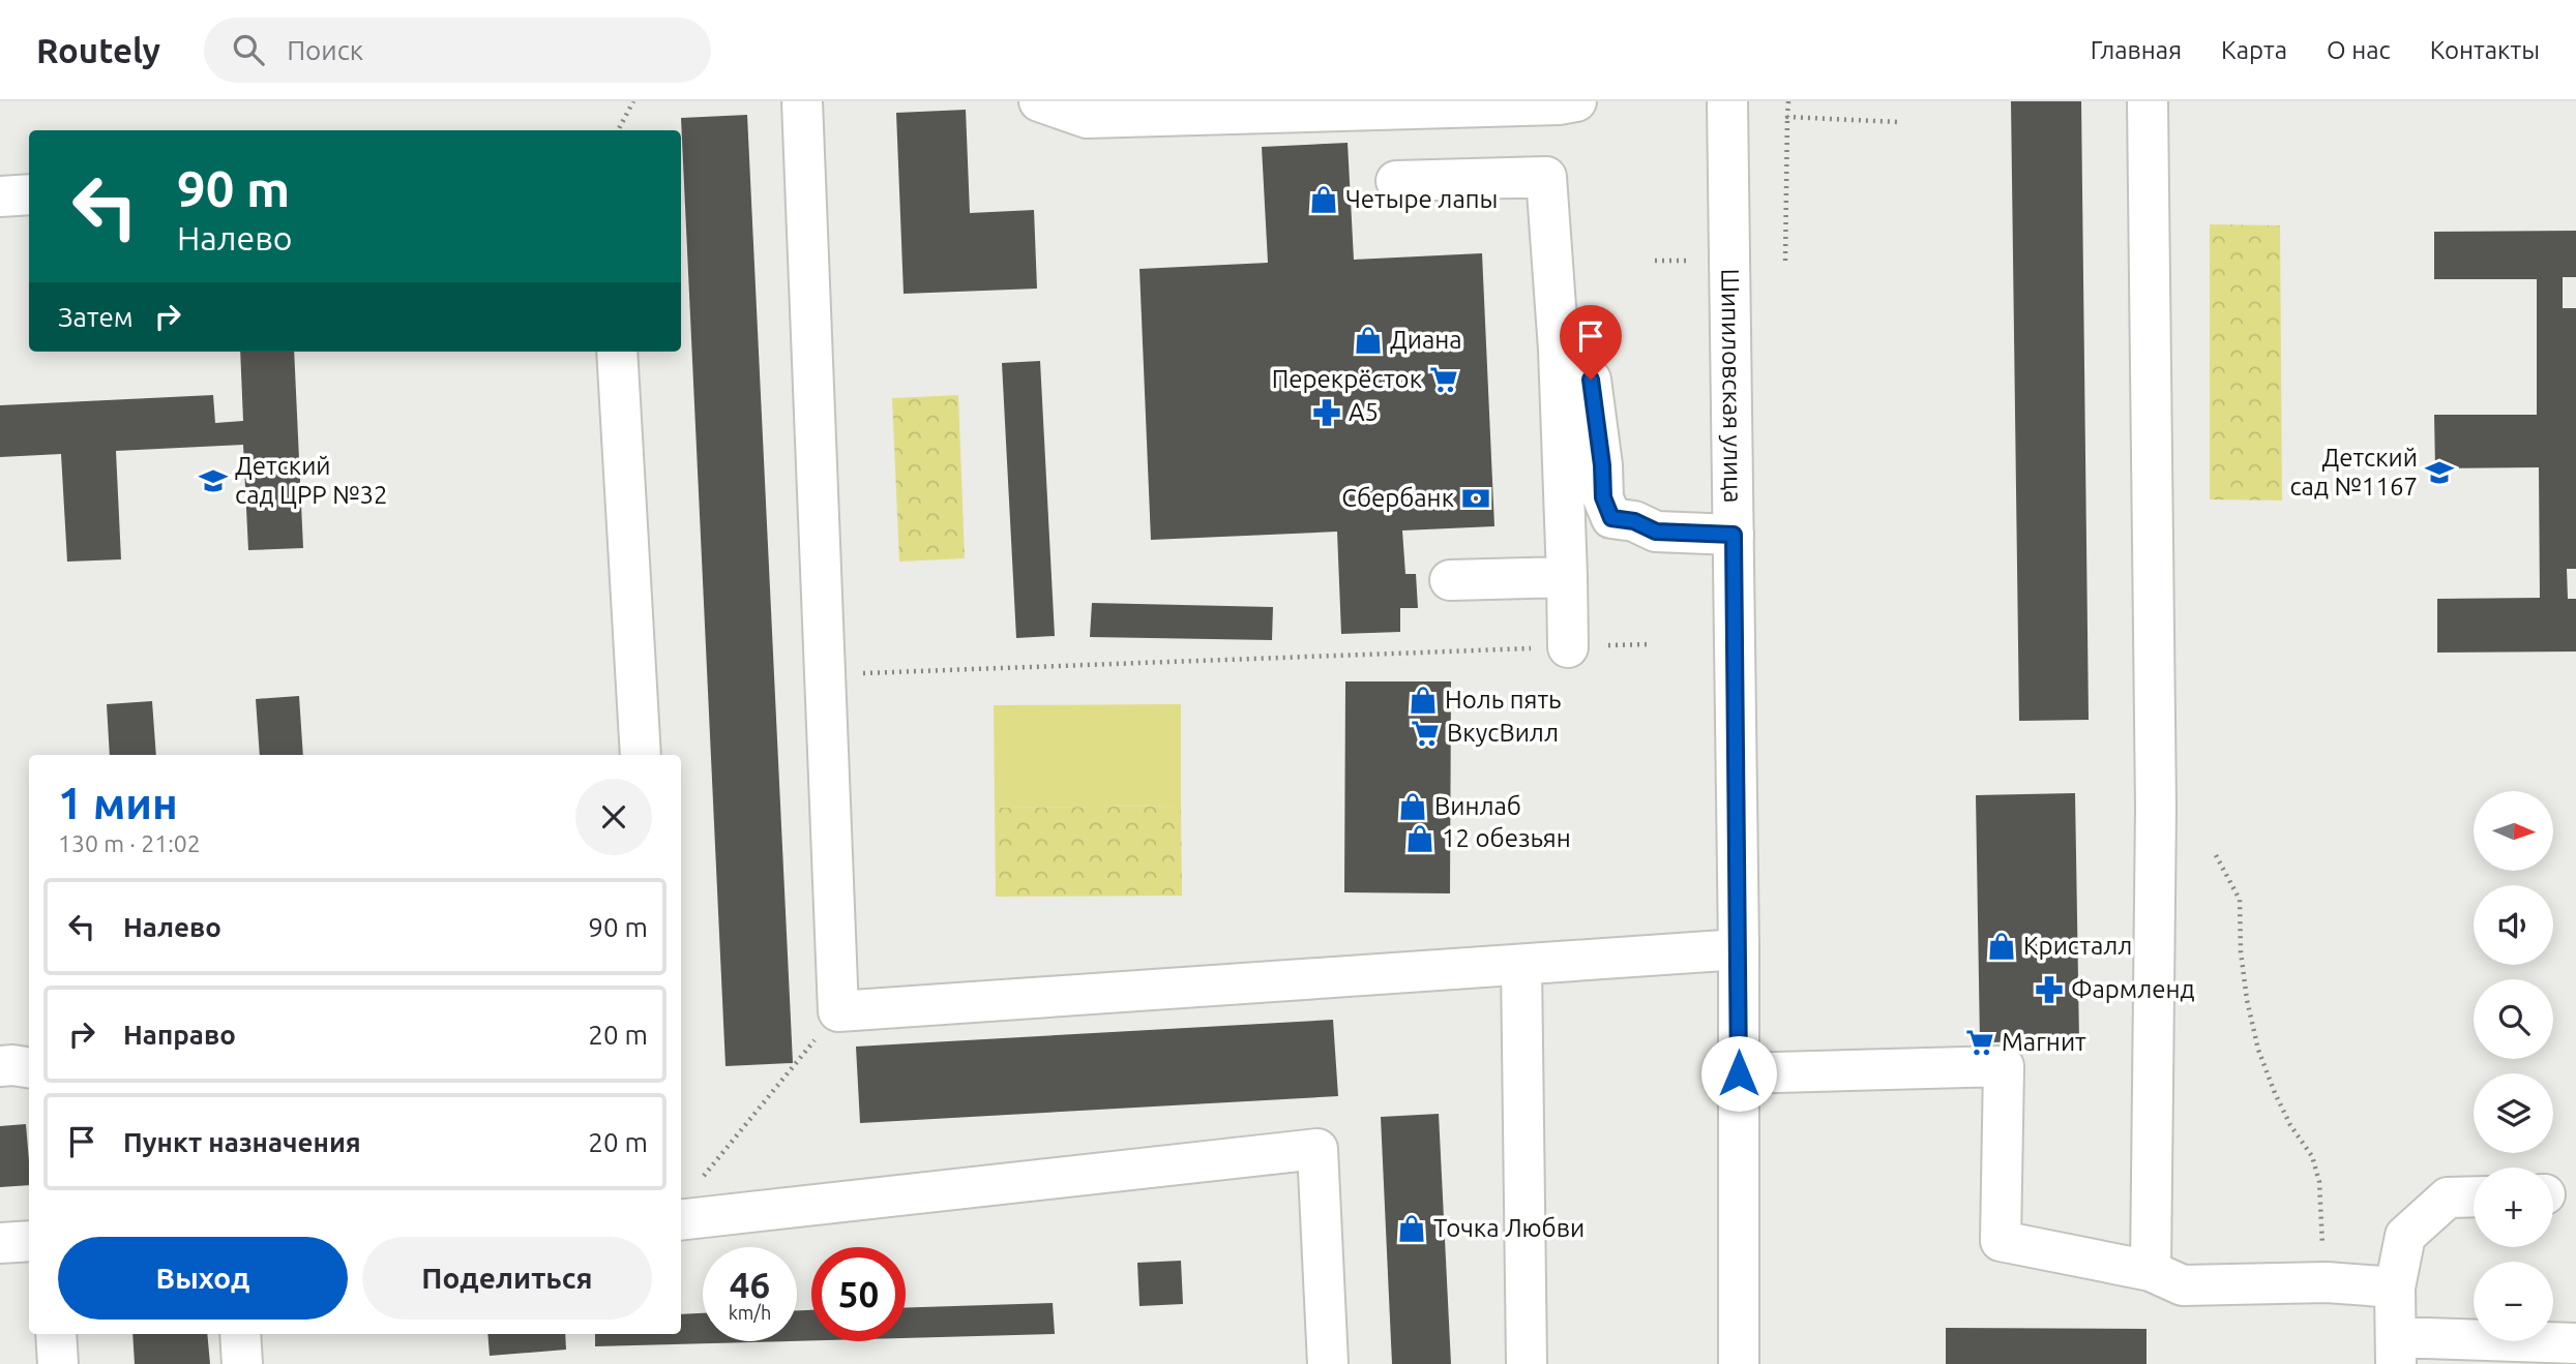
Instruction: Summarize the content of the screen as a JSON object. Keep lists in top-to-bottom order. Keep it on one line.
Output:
{"streets":{"main road":["Шипиловская улица"]},"places":{"shop":["Четыре лапы","Диана","Ноль пять","Винлаб","12 обезьян","Кристалл","Точка Любви"],"supermarket":["Перекрёсток","ВкусВилл","Магнит"],"pharmacy":["А5","Фармленд"],"school or university":["Детский сад №1167","Детский сад ЦРР №32"],"bank":["Сбербанк"]},"north":"right","page":{"header":"Routely","search":"Поиск","nav":["Главная","Карта","О нас","Контакты"],"turn":["90 m","Налево"],"then":"Затем","heading":["1 мин","130 m · 21:02"],"map_buttons":["+","−"],"list":[{"name":"Налево","value":"90 m"},{"name":"Направо","value":"20 m"},{"name":"Пункт назначения","value":"20 m"}],"buttons":["Выход","Поделиться"],"speed":"46 km/h","limit":"50"}}
